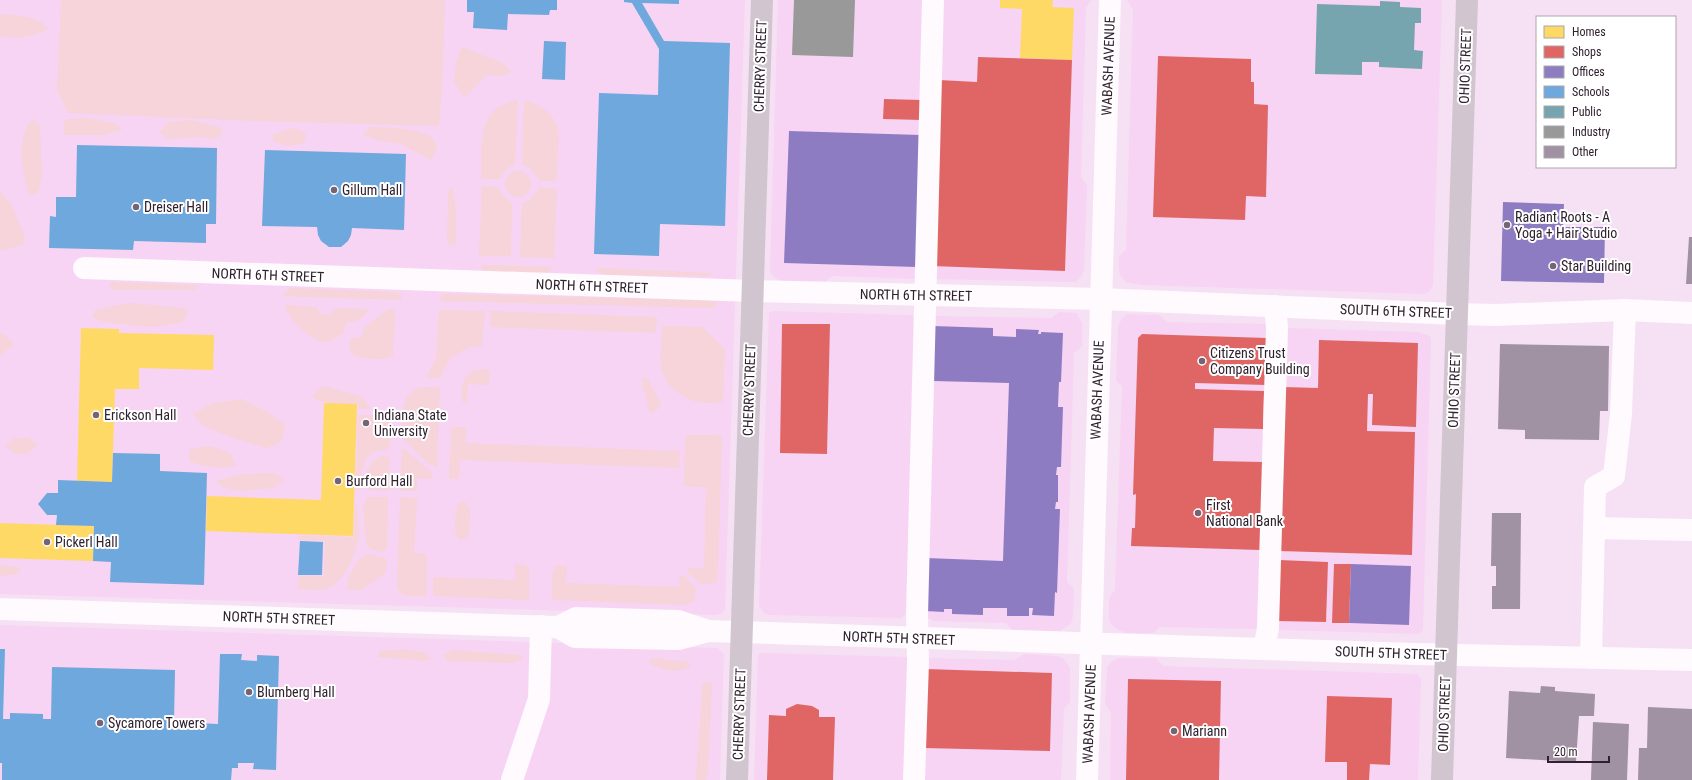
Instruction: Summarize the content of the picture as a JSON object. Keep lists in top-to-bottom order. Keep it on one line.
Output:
{"streets":{"main road":["CHERRY STREET","OHIO STREET"],"street":["WABASH AVENUE","NORTH 6TH STREET","SOUTH 6TH STREET","NORTH 5TH STREET","SOUTH 5TH STREET"]},"crossings":[["CHERRY STREET","NORTH 6TH STREET"],["CHERRY STREET","NORTH 5TH STREET"],["WABASH AVENUE","NORTH 6TH STREET"],["WABASH AVENUE","SOUTH 6TH STREET"],["WABASH AVENUE","NORTH 5TH STREET"],["WABASH AVENUE","SOUTH 5TH STREET"],["OHIO STREET","SOUTH 6TH STREET"],["OHIO STREET","SOUTH 5TH STREET"],["NORTH 6TH STREET","SOUTH 6TH STREET"],["NORTH 5TH STREET","SOUTH 5TH STREET"]],"places":["Gillum Hall","Dreiser Hall","Radiant Roots - A Yoga + Hair Studio","Star Building","Citizens Trust Company Building","Erickson Hall","Indiana State University","Burford Hall","First National Bank","Pickerl Hall","Blumberg Hall","Sycamore Towers","Mariann"],"legend":["Homes","Shops","Offices","Schools","Public","Industry","Other"],"scale_bar":"20 m"}
